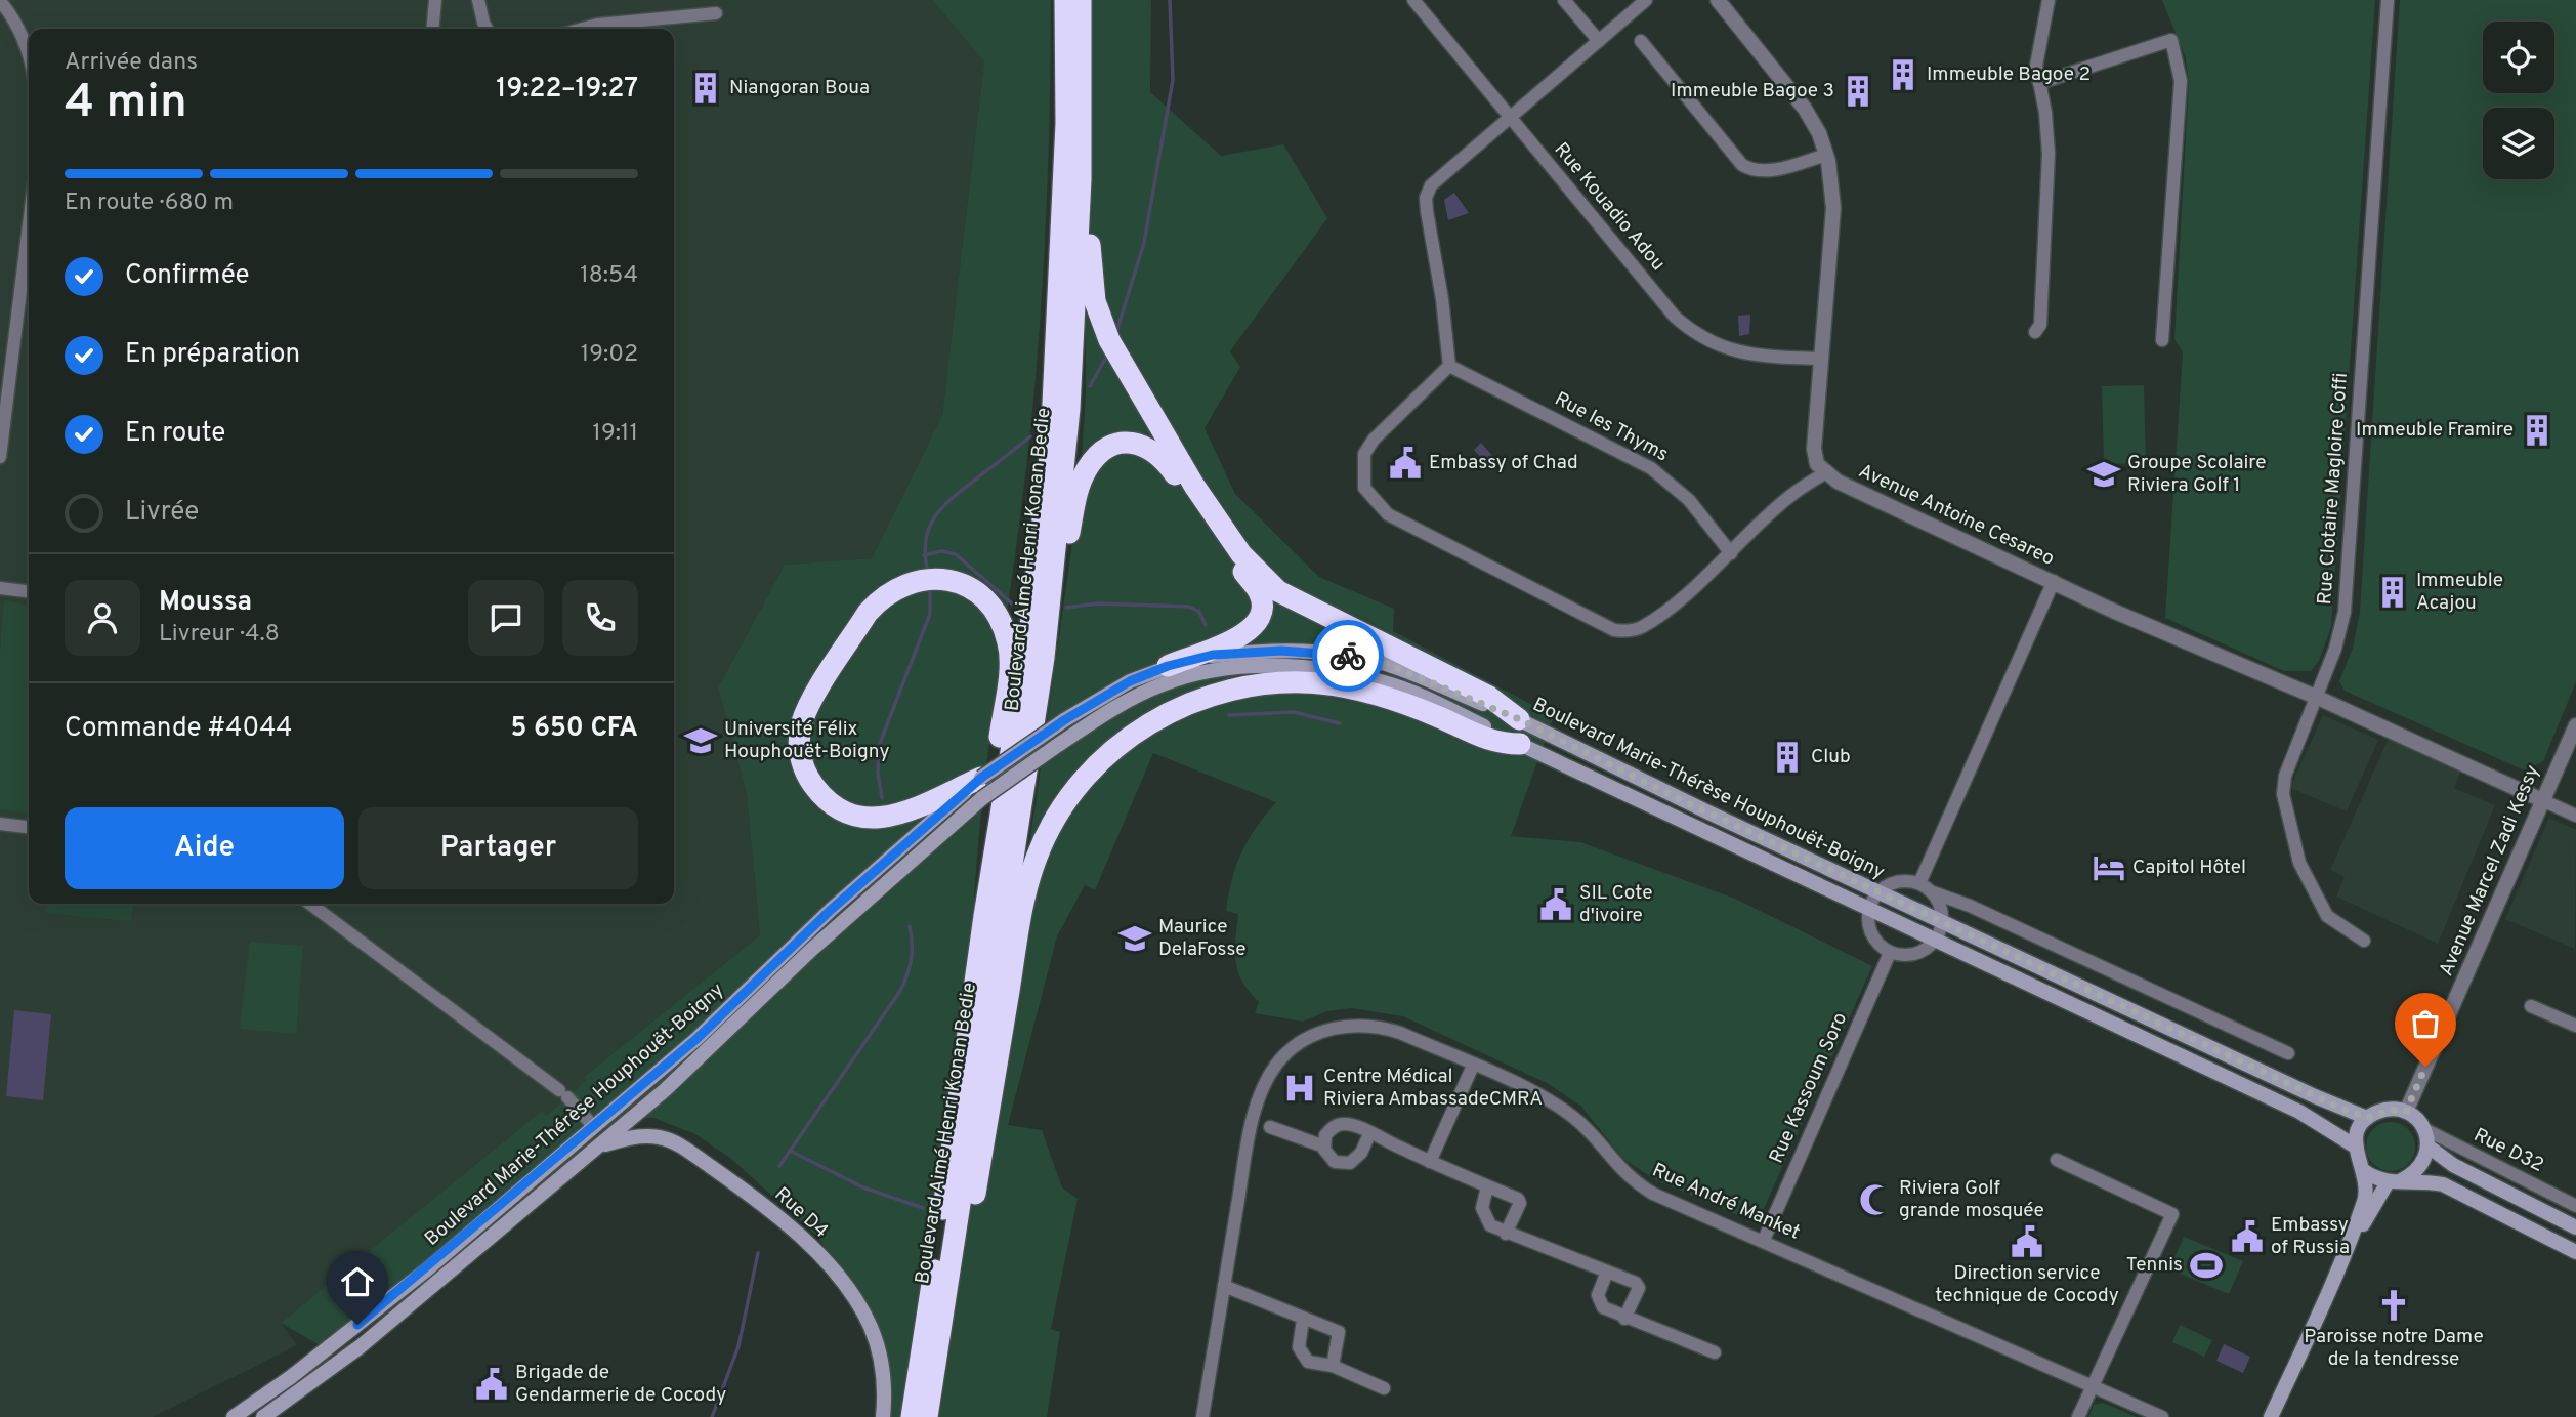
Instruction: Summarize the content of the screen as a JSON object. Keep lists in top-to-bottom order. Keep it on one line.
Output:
{"streets":{"highway":["Boulevard Aimé Henri Konan Bedie"],"main road":["Boulevard Marie-Thérèse Houphouët-Boigny","Rue D4"],"street":["Rue Kouadio Adou","Rue les Thyms","Rue Clotaire Magloire Coffi","Avenue Antoine Cesareo","Avenue Marcel Zadi Kessy","Rue Kassoum Soro","Rue D32","Rue André Manket"]},"crossings":[["Rue Kouadio Adou","Avenue Antoine Cesareo"],["Rue Clotaire Magloire Coffi","Avenue Antoine Cesareo"],["Avenue Antoine Cesareo","Avenue Marcel Zadi Kessy"],["Boulevard Marie-Thérèse Houphouët-Boigny","Avenue Marcel Zadi Kessy"],["Boulevard Marie-Thérèse Houphouët-Boigny","Rue D32"],["Boulevard Marie-Thérèse Houphouët-Boigny","Rue D4"],["Avenue Marcel Zadi Kessy","Rue D32"],["Rue Kassoum Soro","Rue André Manket"]],"places":{"building":["Immeuble Bagoe 2","Niangoran Boua","Immeuble Bagoe 3","Immeuble Framire","Immeuble Acajou","Club"],"public building":["Embassy of Chad","SIL Cote d'ivoire","Embassy of Russia","Direction service technique de Cocody","Brigade de Gendarmerie de Cocody"],"school or university":["Groupe Scolaire Riviera Golf 1","Université Félix Houphouët-Boigny","Maurice DelaFosse"],"hotel":["Capitol Hôtel"],"hospital":["Centre Médical Riviera AmbassadeCMRA"],"mosque":["Riviera Golf grande mosquée"],"sports":["Tennis"],"church":["Paroisse notre Dame de la tendresse"]},"page":{"heading":["4 min","Arrivée dans","19:22–19:27"],"panel":["Moussa","Livreur · 4.8","Commande #4044","5 650 CFA"],"bar":"En route · 680 m","list":[["Confirmée","18:54"],["En préparation","19:02"],["En route","19:11"],"Livrée"],"buttons":["Aide","Partager"]}}
